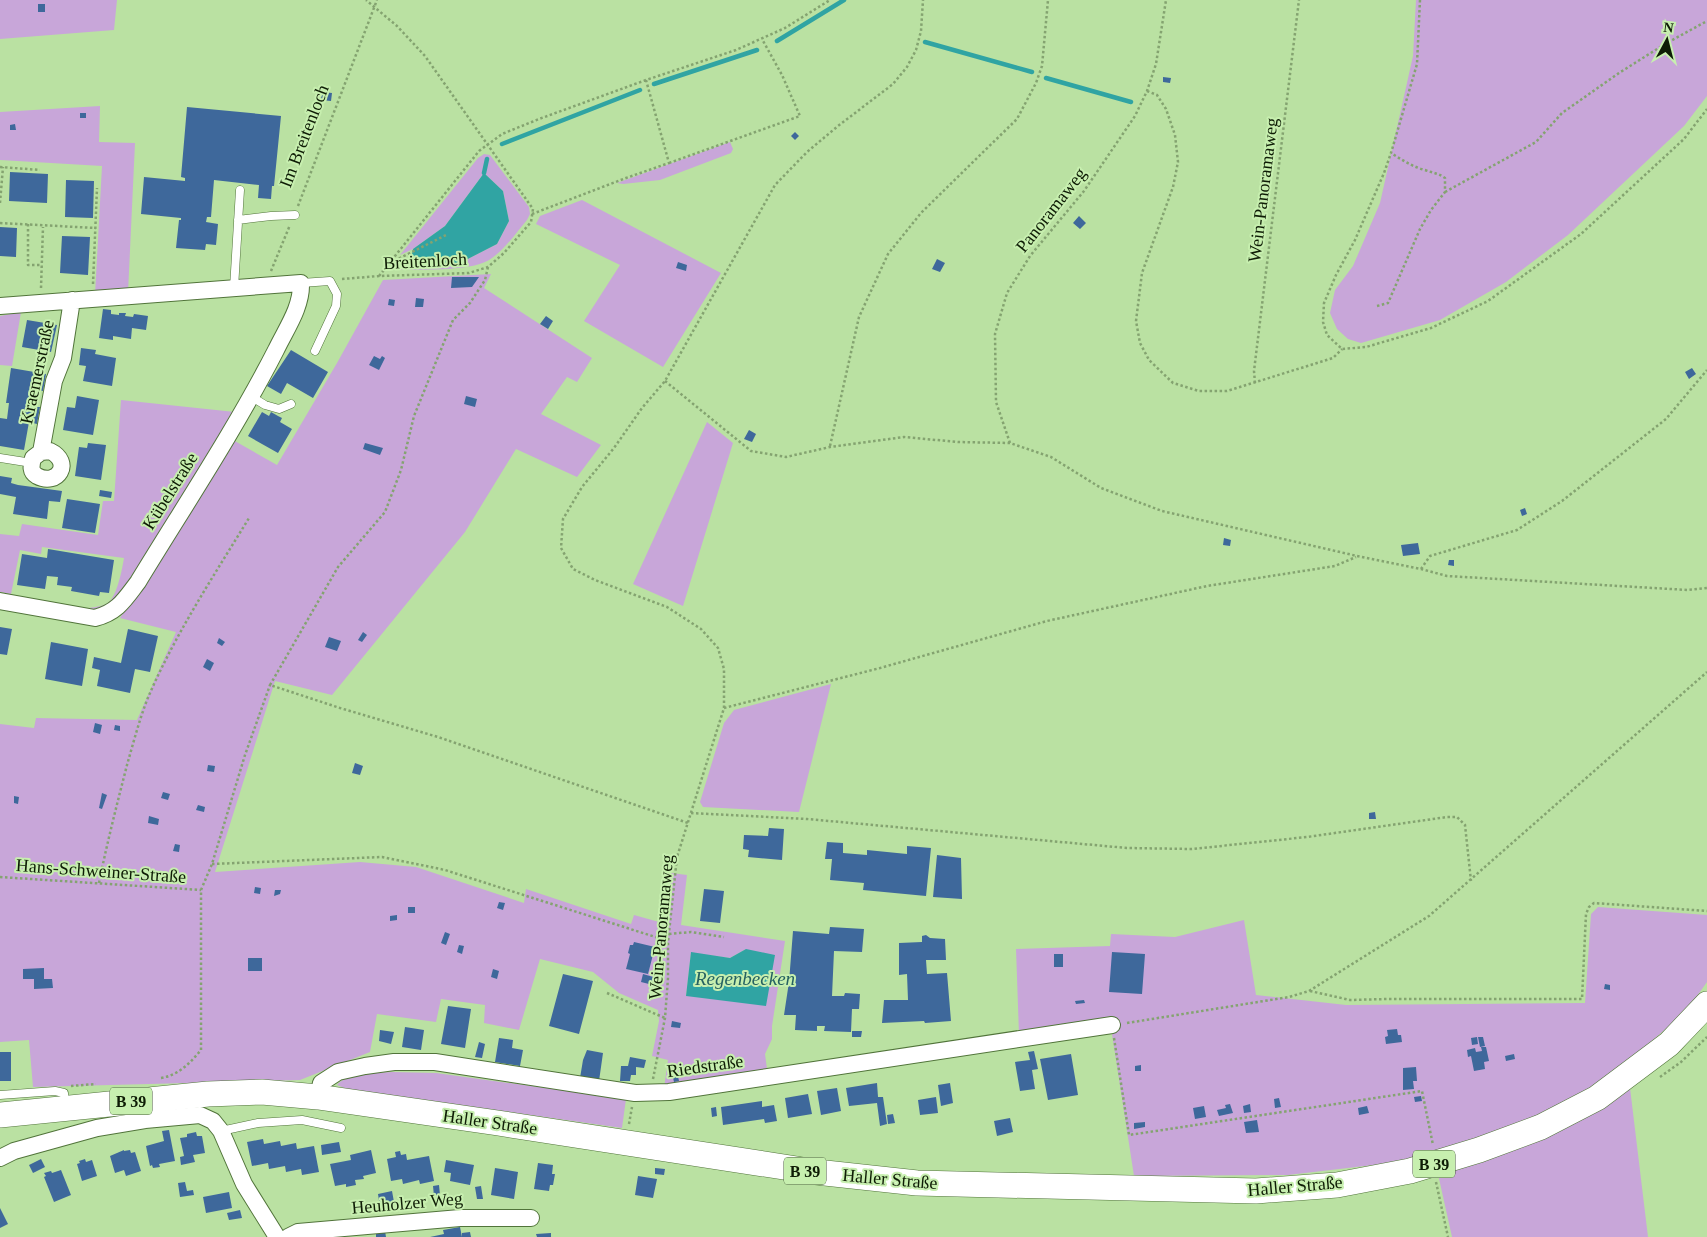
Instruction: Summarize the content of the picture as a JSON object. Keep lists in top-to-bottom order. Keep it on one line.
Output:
{"streets":{"main road":["B 39","Haller Straße"],"street":["Kraemerstraße","Kübelstraße","Riedstraße","Heuholzer Weg"],"path":["Im Breitenloch","Wein-Panoramaweg","Panoramaweg","Breitenloch","Hans-Schweiner-Straße"]},"crossings":[["Wein-Panoramaweg","Riedstraße"],["Wein-Panoramaweg","Haller Straße"],["Riedstraße","Haller Straße"]],"water":["Regenbecken"],"north":"top"}
